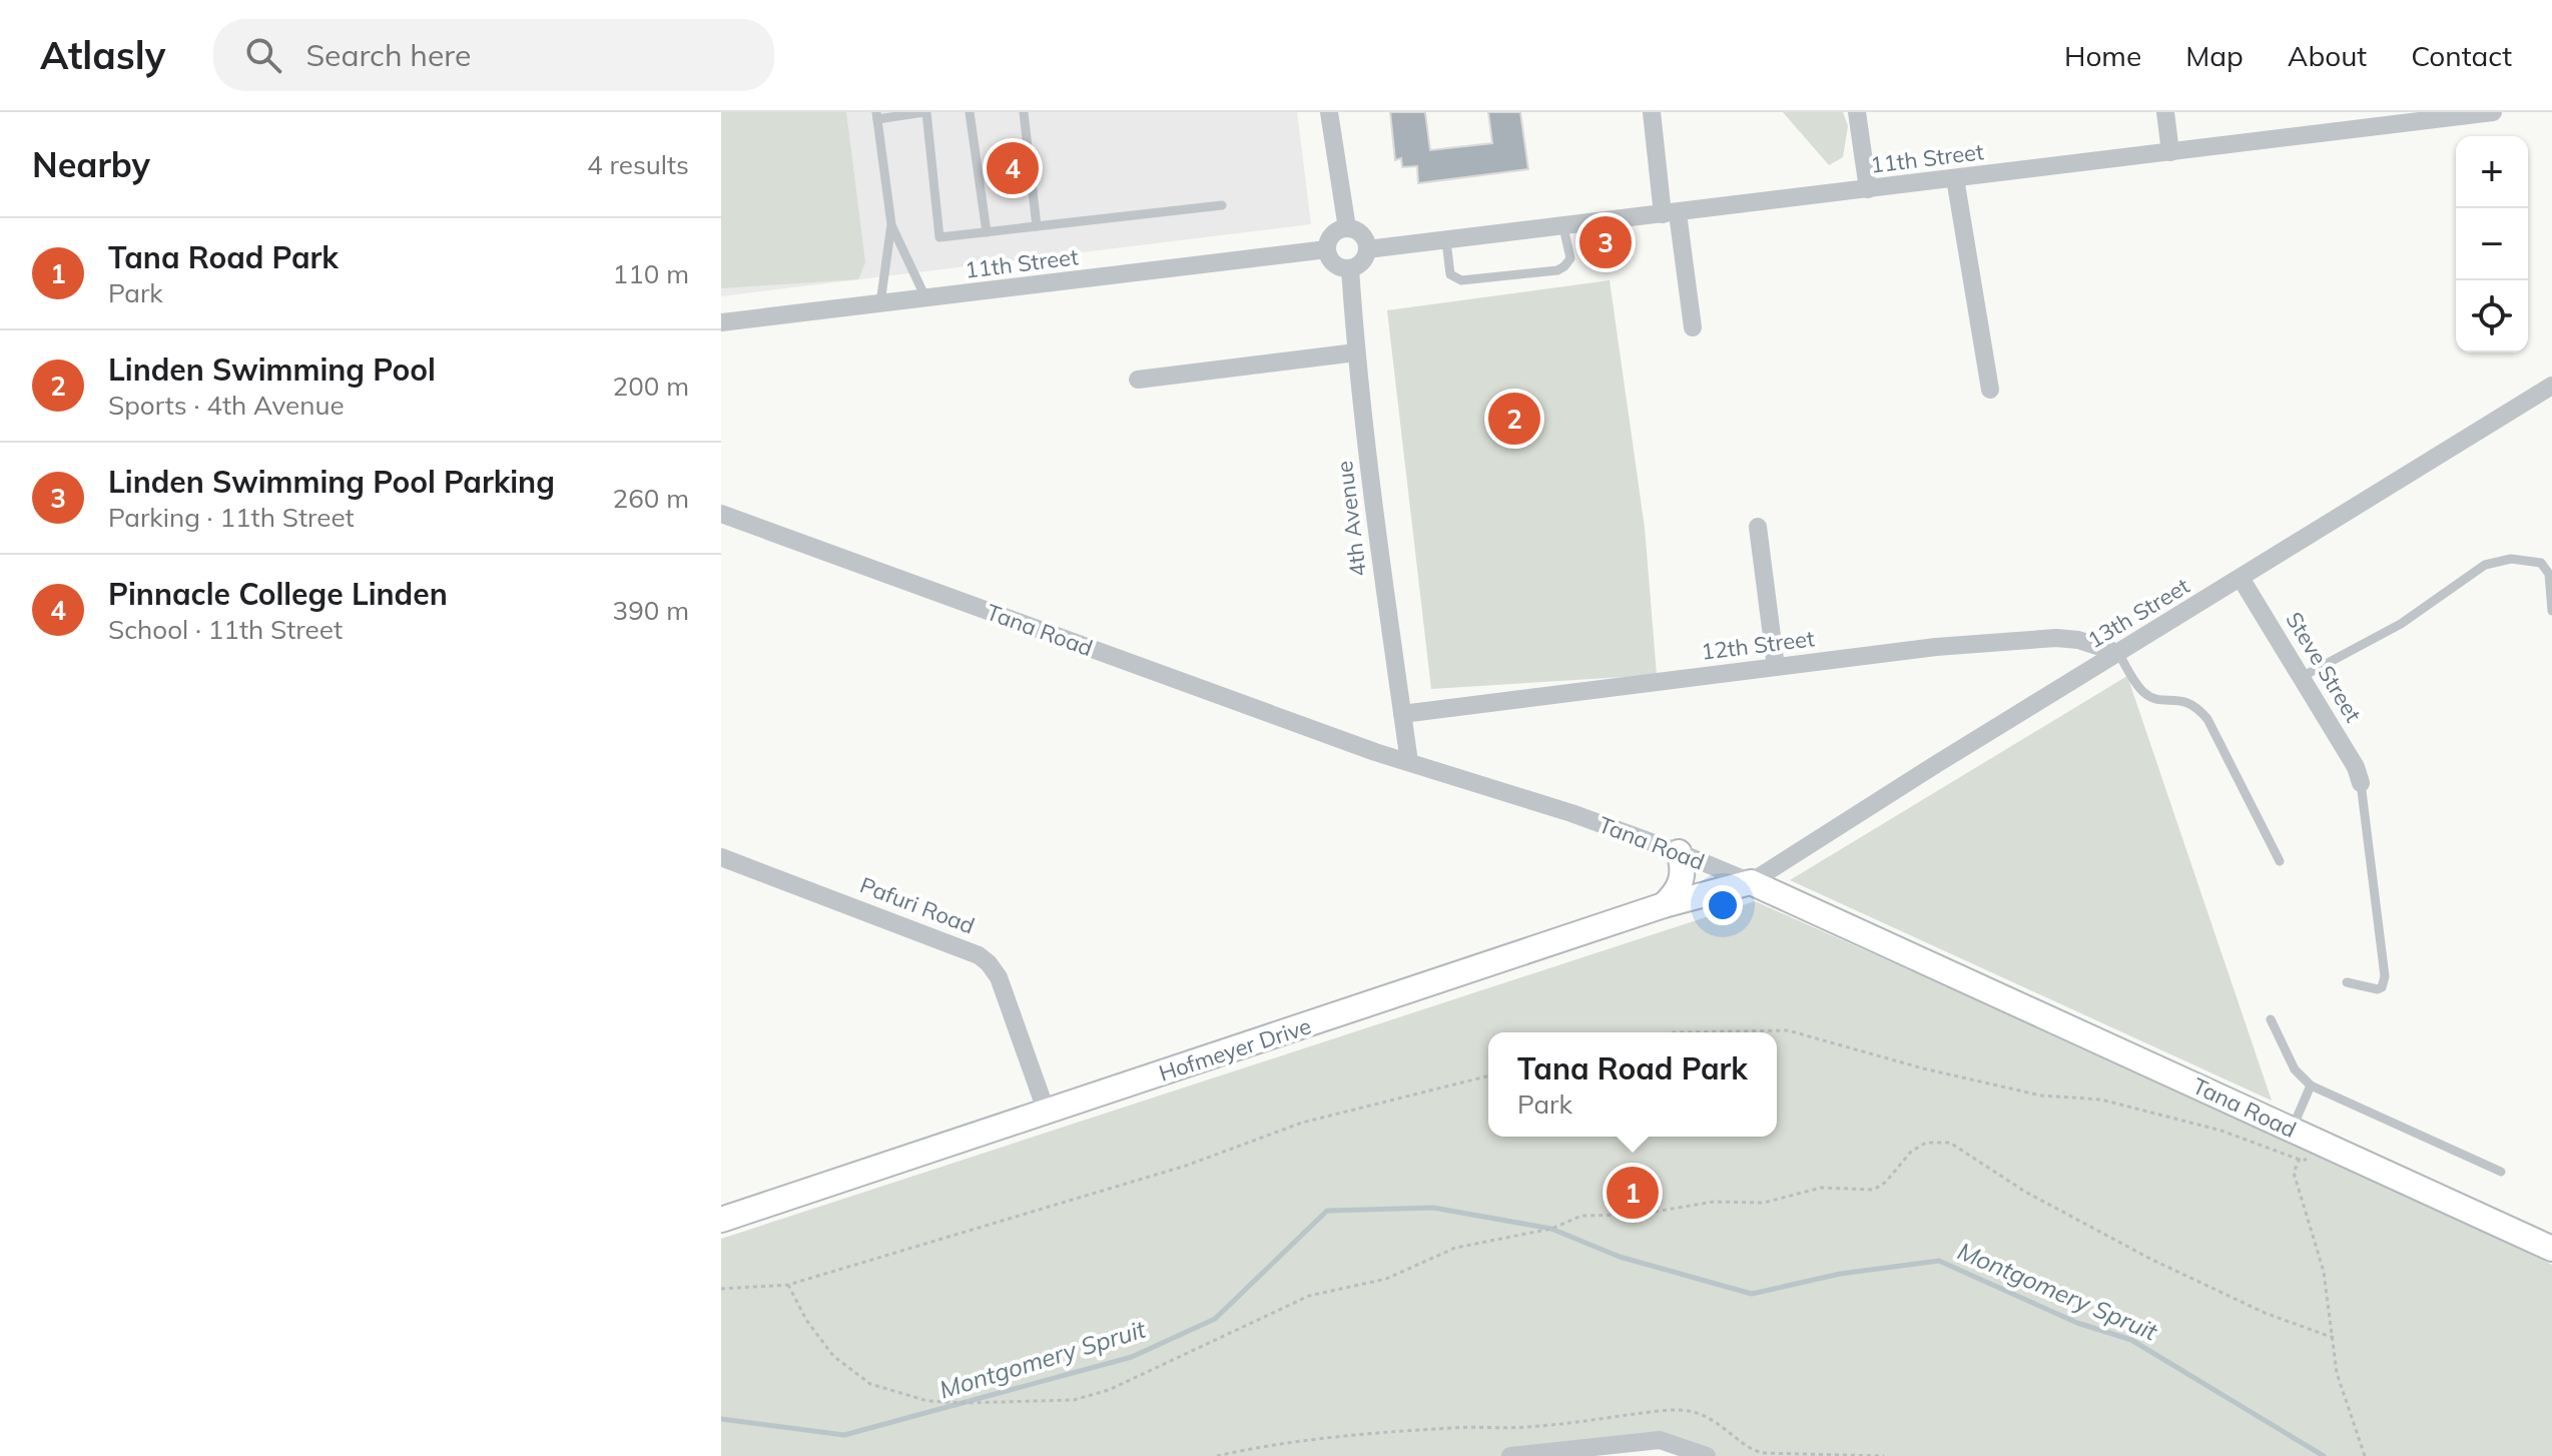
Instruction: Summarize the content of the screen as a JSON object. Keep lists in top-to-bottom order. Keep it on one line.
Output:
{"streets":{"main road":["Tana Road","Hofmeyer Drive"],"street":["11th Street","4th Avenue","13th Street","12th Street","Steve Street","Pafuri Road"]},"crossings":[["11th Street","4th Avenue"],["4th Avenue","Tana Road"],["4th Avenue","12th Street"],["13th Street","Tana Road"],["13th Street","12th Street"],["13th Street","Steve Street"],["13th Street","Hofmeyer Drive"],["Tana Road","Hofmeyer Drive"],["Pafuri Road","Hofmeyer Drive"]],"water":["Montgomery Spruit"],"page":{"header":"Atlasly","search":"Search here","nav":["Home","Map","About","Contact"],"heading":["Nearby","4 results"],"map_buttons":["+","−"],"pins":["4","3","2","1"],"list":[{"mark":"1","name":"Tana Road Park","note":"Park","value":"110 m"},{"mark":"2","name":"Linden Swimming Pool","note":"Sports · 4th Avenue","value":"200 m"},{"mark":"3","name":"Linden Swimming Pool Parking","note":"Parking · 11th Street","value":"260 m"},{"mark":"4","name":"Pinnacle College Linden","note":"School · 11th Street","value":"390 m"}],"popup":["Tana Road Park","Park"]}}
